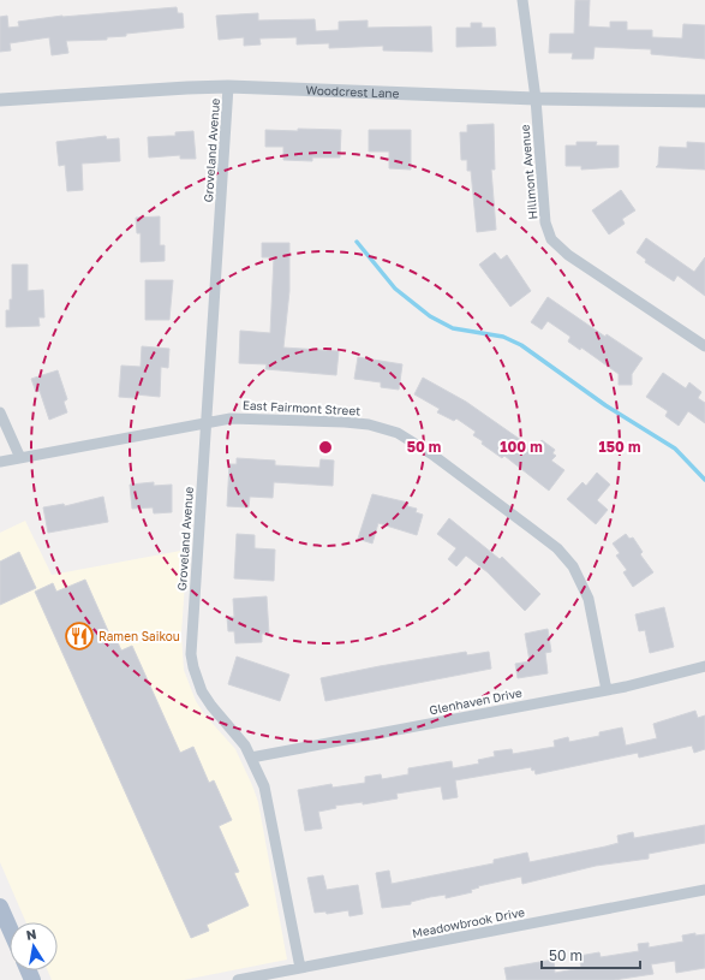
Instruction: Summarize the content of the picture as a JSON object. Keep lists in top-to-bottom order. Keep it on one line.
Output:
{"streets":{"street":["Woodcrest Lane","Groveland Avenue","Hillmont Avenue","East Fairmont Street","Glenhaven Drive","Meadowbrook Drive"]},"crossings":[["Woodcrest Lane","Groveland Avenue"],["Woodcrest Lane","Hillmont Avenue"],["Groveland Avenue","East Fairmont Street"],["Groveland Avenue","Glenhaven Drive"],["Groveland Avenue","Meadowbrook Drive"],["East Fairmont Street","Glenhaven Drive"]],"places":{"restaurant":["Ramen Saikou"]},"scale_bar":"50 m","north":"top","rings":["50 m","100 m","150 m"]}
